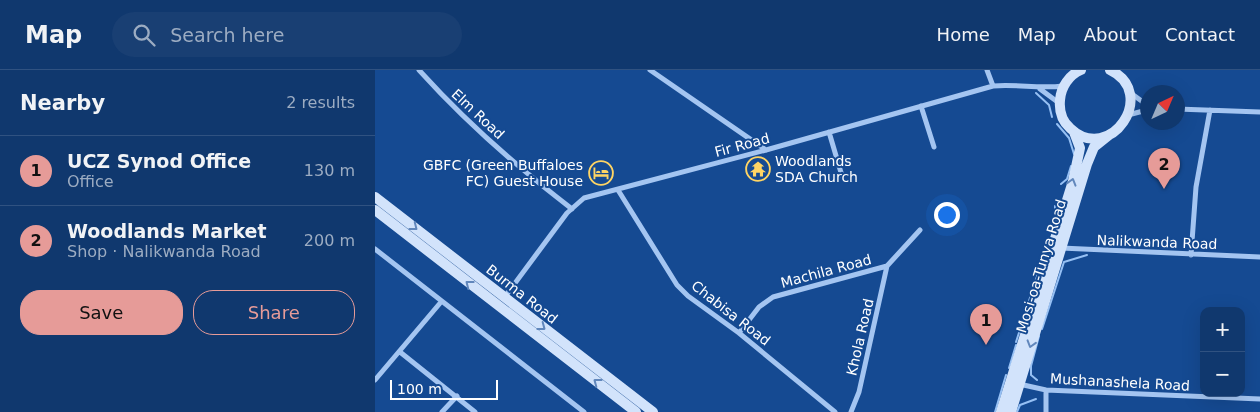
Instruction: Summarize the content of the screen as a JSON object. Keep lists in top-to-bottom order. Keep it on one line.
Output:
{"streets":{"main road":["Mosi-oa-Tunya Road","Burma Road"],"street":["Elm Road","Fir Road","Nalikwanda Road","Machila Road","Chabisa Road","Khola Road","Mushanashela Road"]},"crossings":[["Elm Road","Fir Road"],["Fir Road","Burma Road"],["Fir Road","Chabisa Road"],["Nalikwanda Road","Mosi-oa-Tunya Road"],["Mosi-oa-Tunya Road","Mushanashela Road"],["Machila Road","Chabisa Road"],["Machila Road","Khola Road"]],"places":{"temple":["Woodlands SDA Church"],"hotel":["GBFC (Green Buffaloes FC) Guest House"]},"scale_bar":"100 m","north":"top right","page":{"header":"Map","search":"Search here","nav":["Home","Map","About","Contact"],"heading":["Nearby","2 results"],"list":[{"mark":"1","name":"UCZ Synod Office","note":"Office","value":"130 m"},{"mark":"2","name":"Woodlands Market","note":"Shop · Nalikwanda Road","value":"200 m"}],"pins":["2","1"],"buttons":["Save","Share"],"map_buttons":["+","−"],"scale":"100 m"}}
